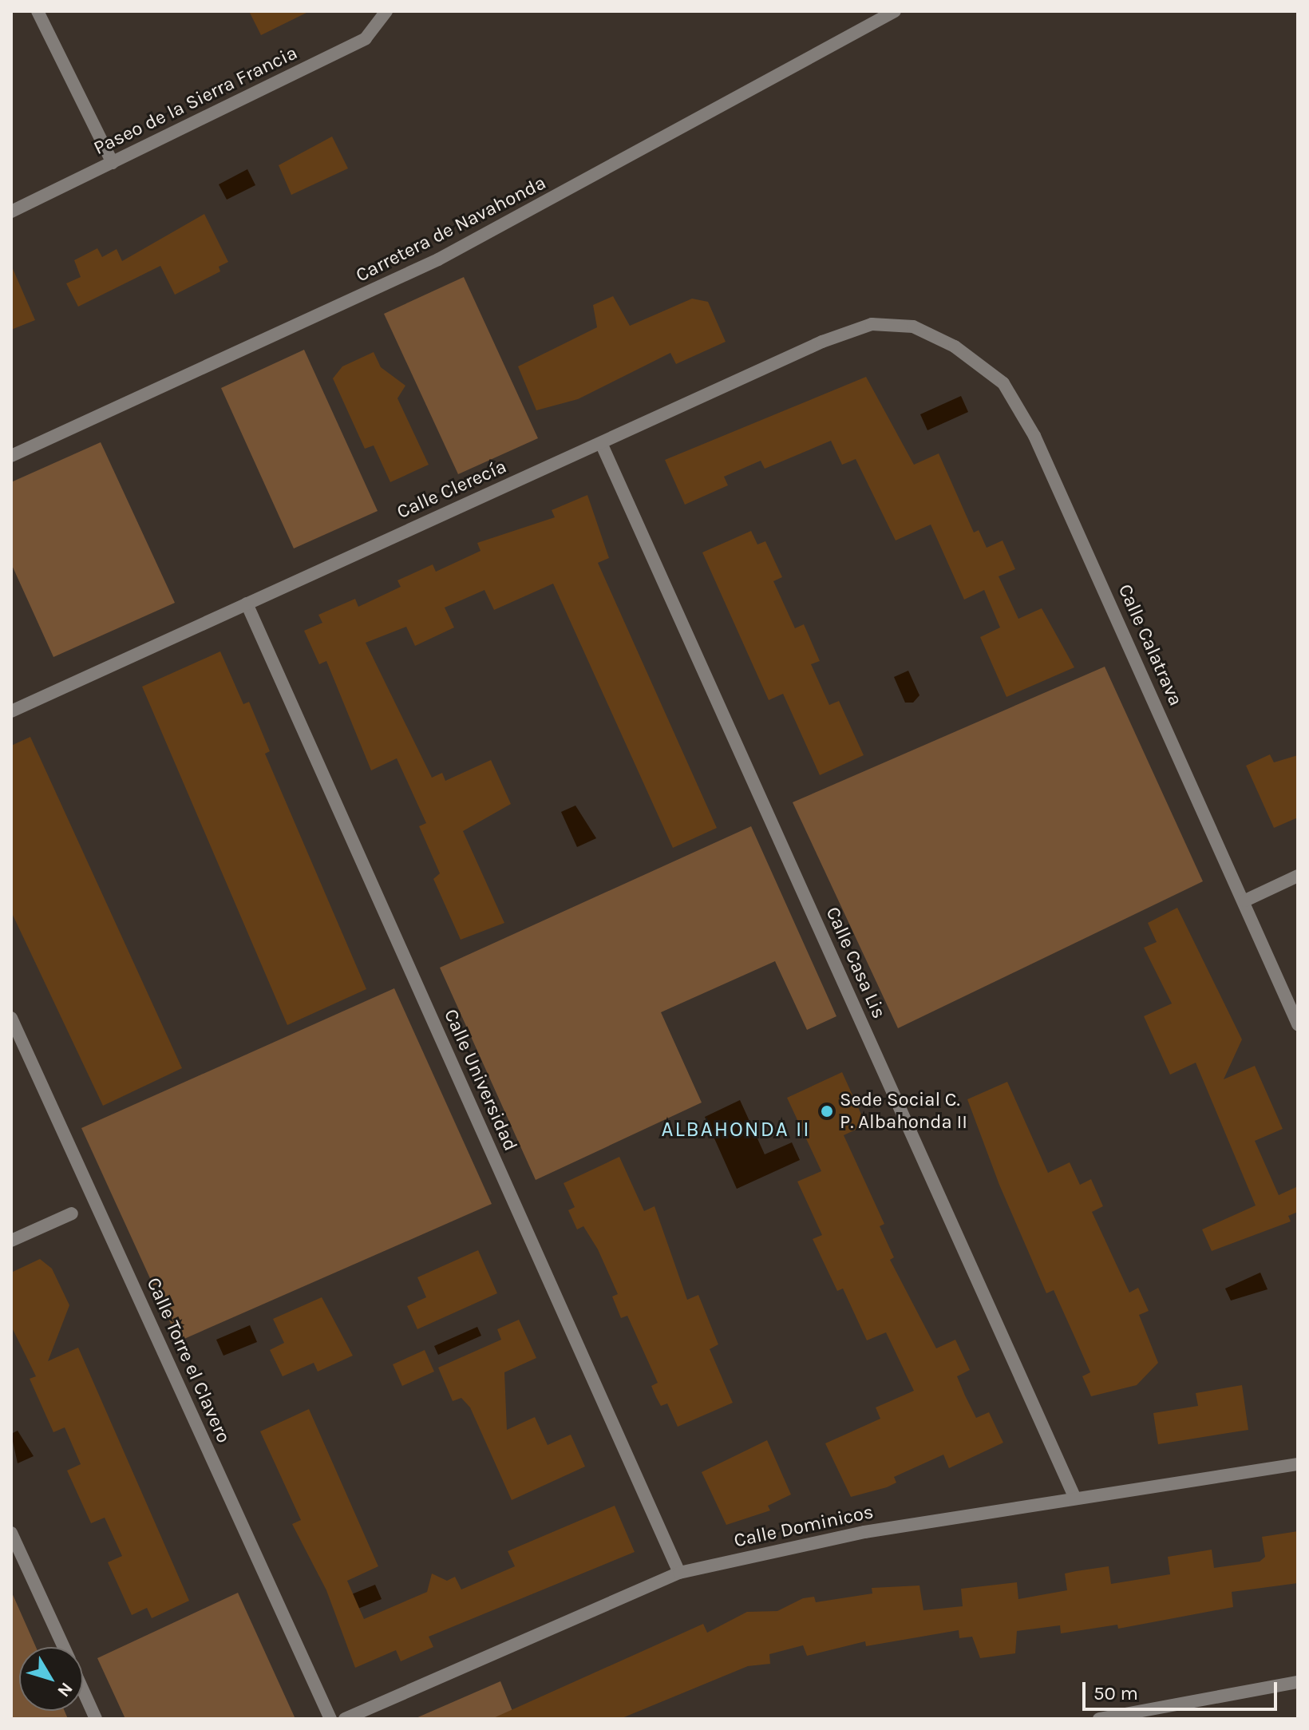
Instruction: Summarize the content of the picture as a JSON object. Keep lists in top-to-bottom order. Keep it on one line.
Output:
{"streets":{"street":["Paseo de la Sierra Francia","Carretera de Navahonda","Calle Clerecía","Calle Calatrava","Calle Casa Lis","Calle Universidad","Calle Torre el Clavero","Calle Dominicos"]},"crossings":[["Calle Clerecía","Calle Calatrava"],["Calle Clerecía","Calle Casa Lis"],["Calle Clerecía","Calle Universidad"],["Calle Casa Lis","Calle Dominicos"],["Calle Universidad","Calle Dominicos"]],"districts":["ALBAHONDA II"],"places":["Sede Social C. P. Albahonda II"],"scale_bar":"50 m","north":"bottom right"}
